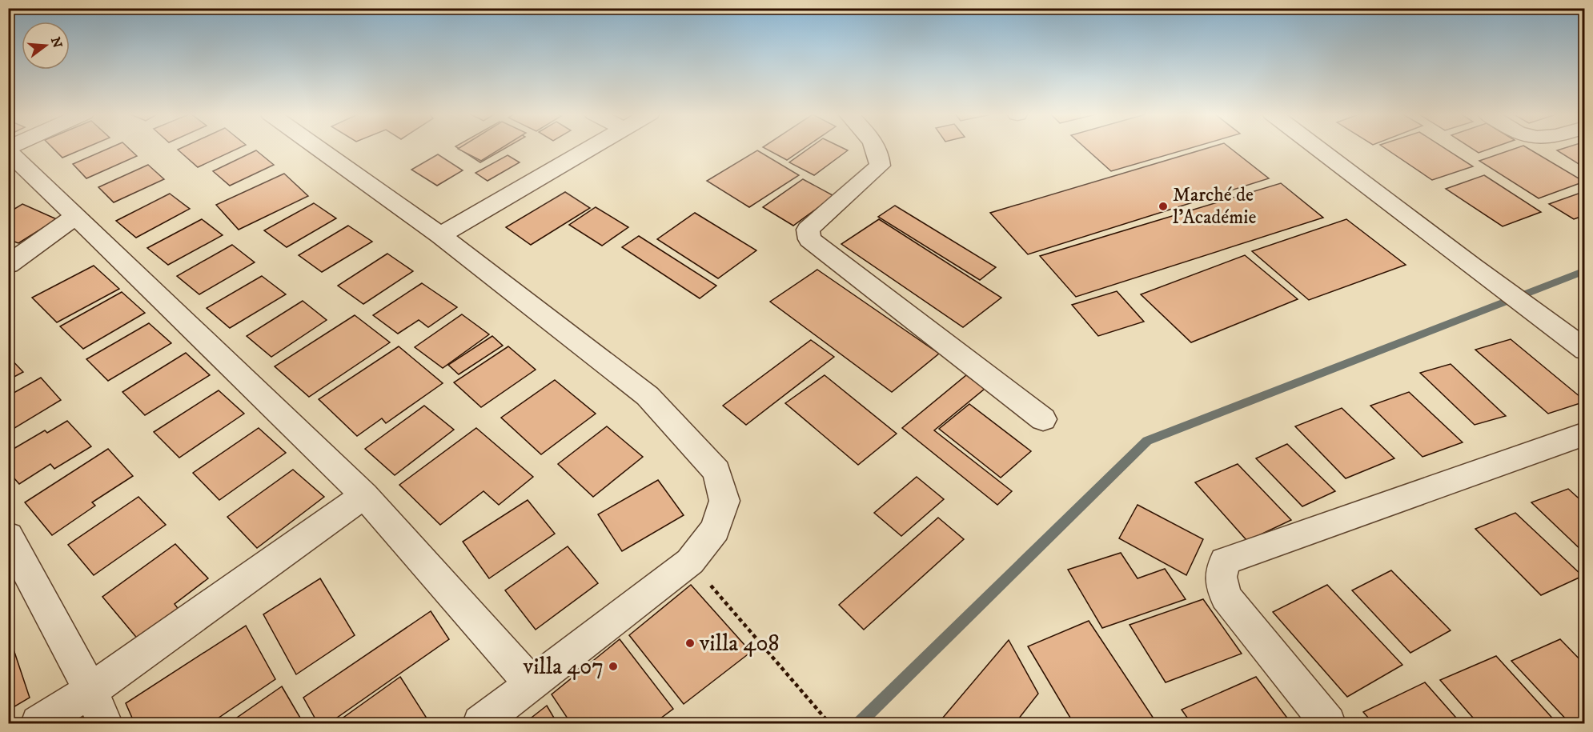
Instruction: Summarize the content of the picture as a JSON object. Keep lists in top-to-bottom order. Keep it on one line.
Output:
{"places":["Marché de l'Académie","villa 408","villa 407"],"north":"right"}
